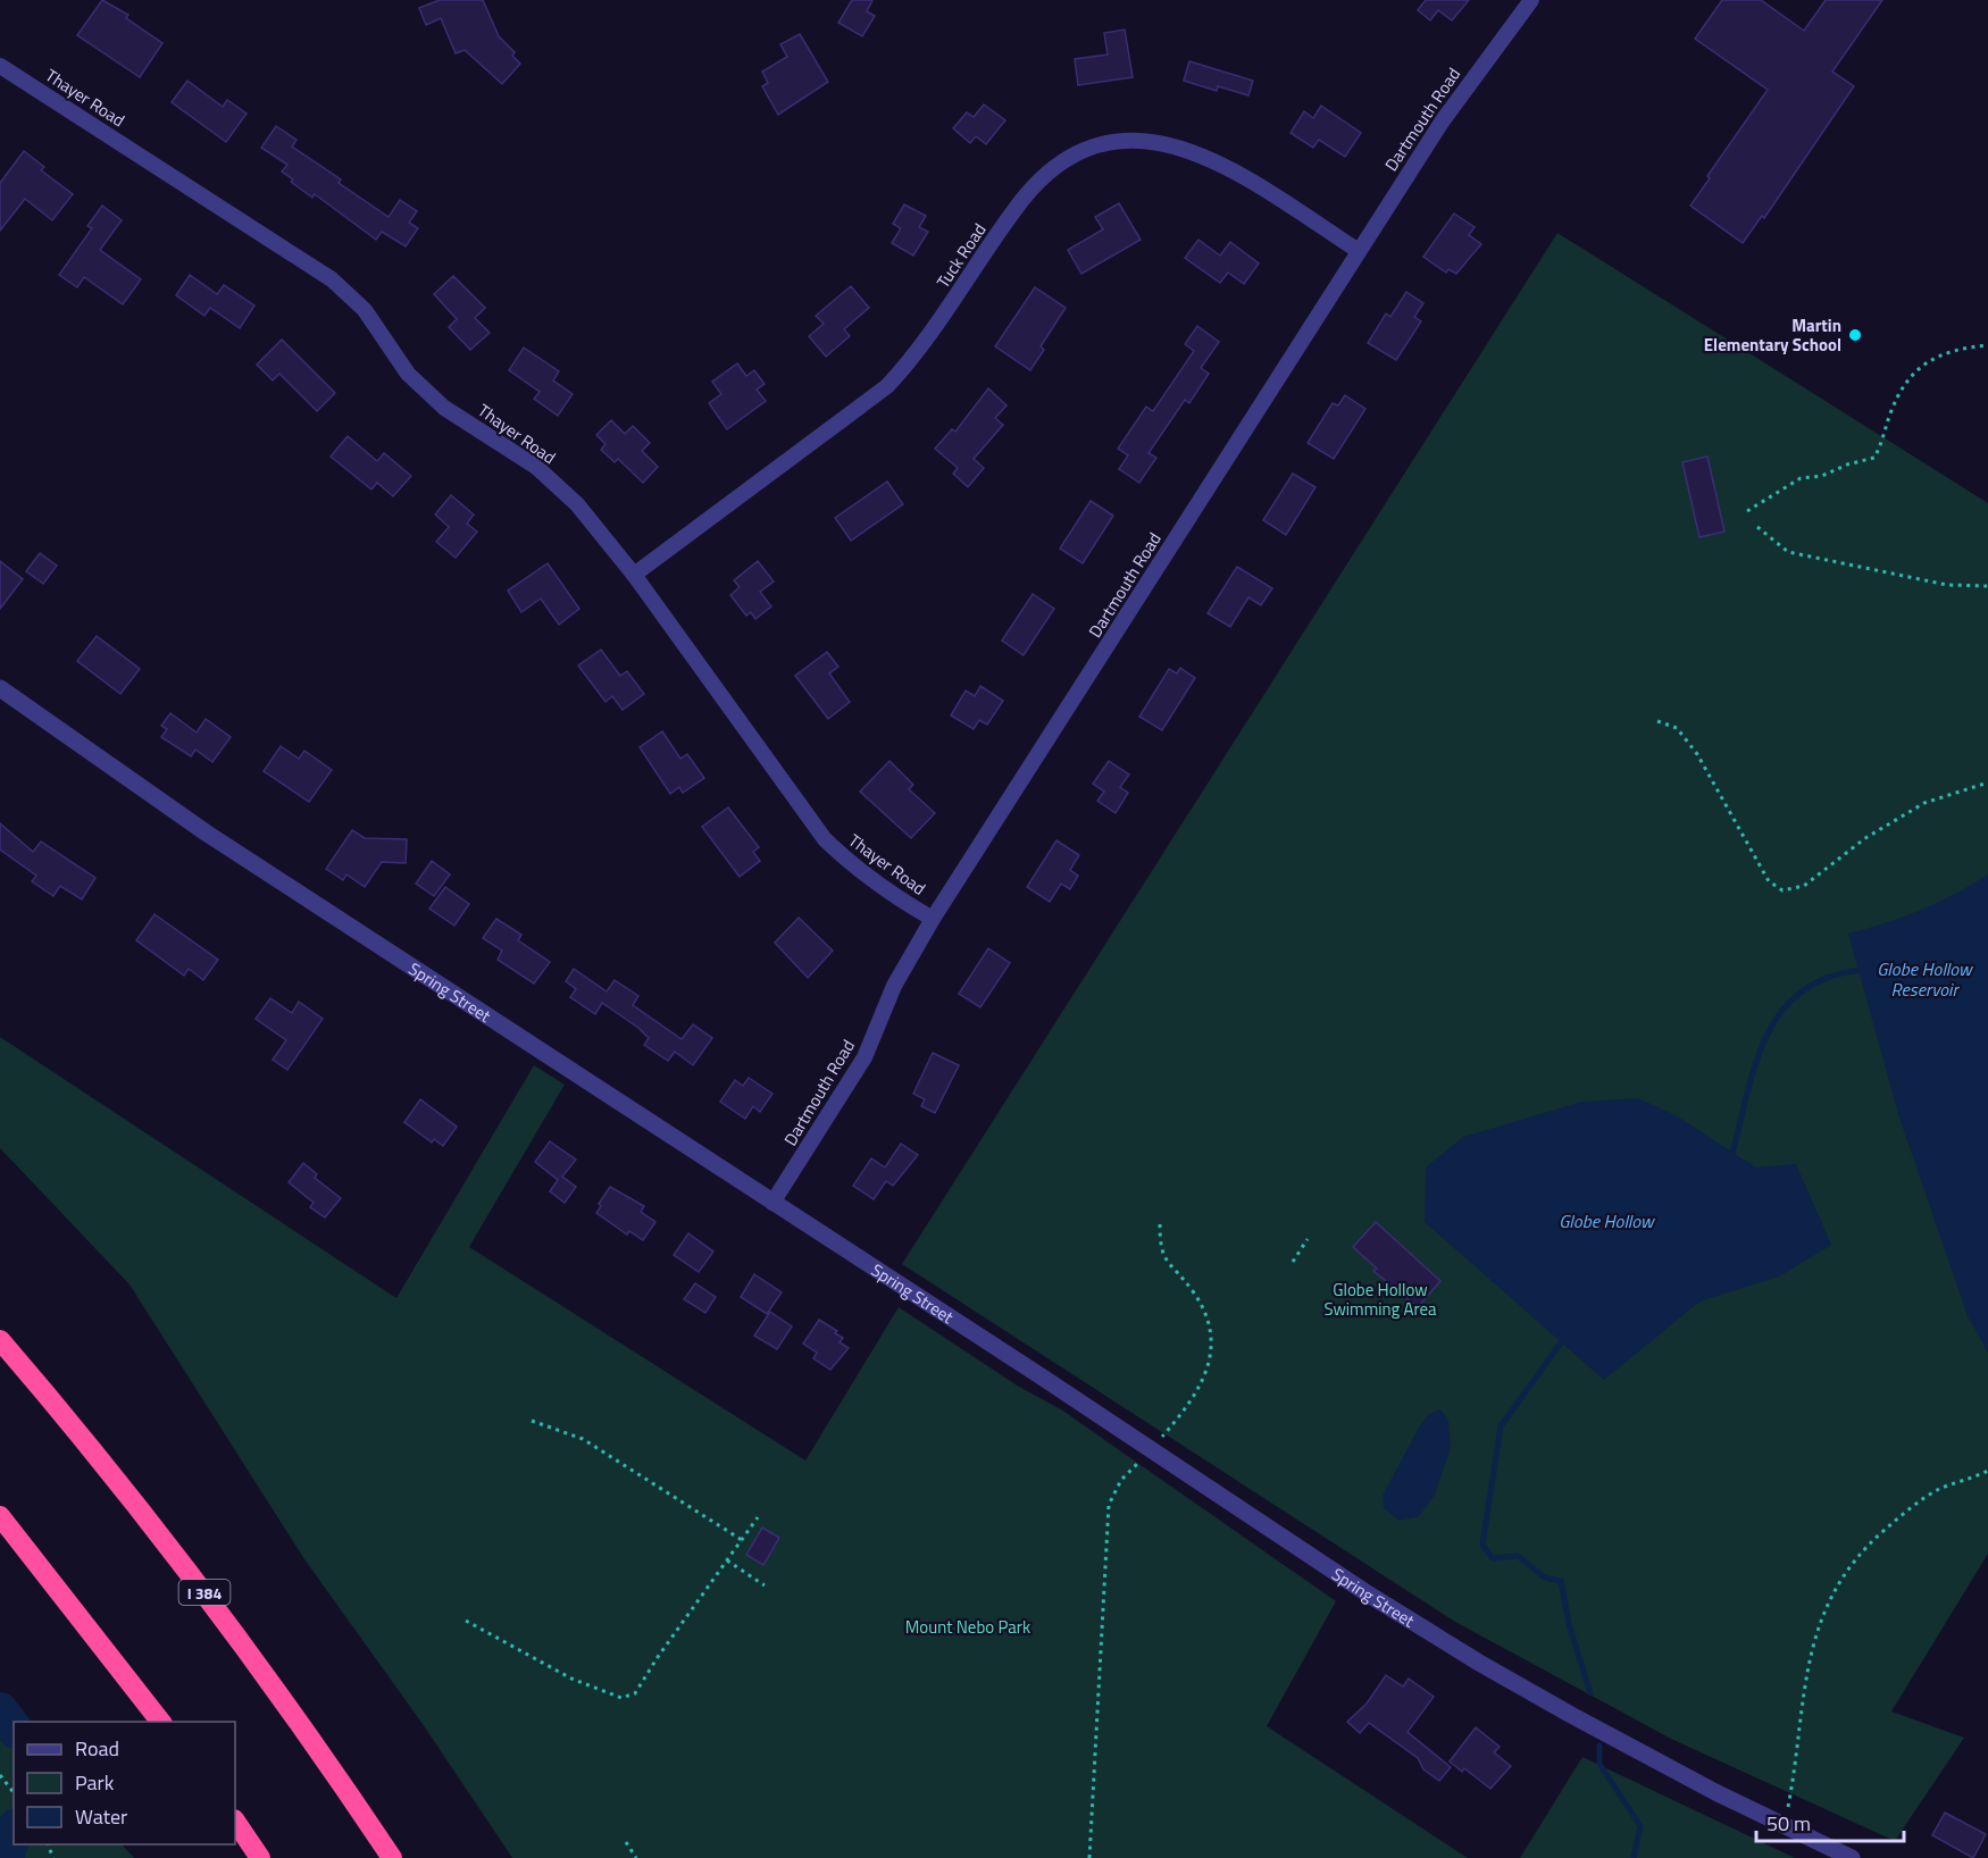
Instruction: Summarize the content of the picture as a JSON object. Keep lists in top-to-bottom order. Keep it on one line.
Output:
{"streets":{"highway":["I 384"],"street":["Thayer Road","Dartmouth Road","Tuck Road","Spring Street"]},"crossings":[["Thayer Road","Dartmouth Road"],["Thayer Road","Tuck Road"],["Dartmouth Road","Tuck Road"],["Dartmouth Road","Spring Street"]],"water":["Globe Hollow Reservoir","Globe Hollow"],"parks":["Globe Hollow Swimming Area","Mount Nebo Park"],"places":["Martin Elementary School"],"legend":["Road","Park","Water"],"scale_bar":"50 m"}
